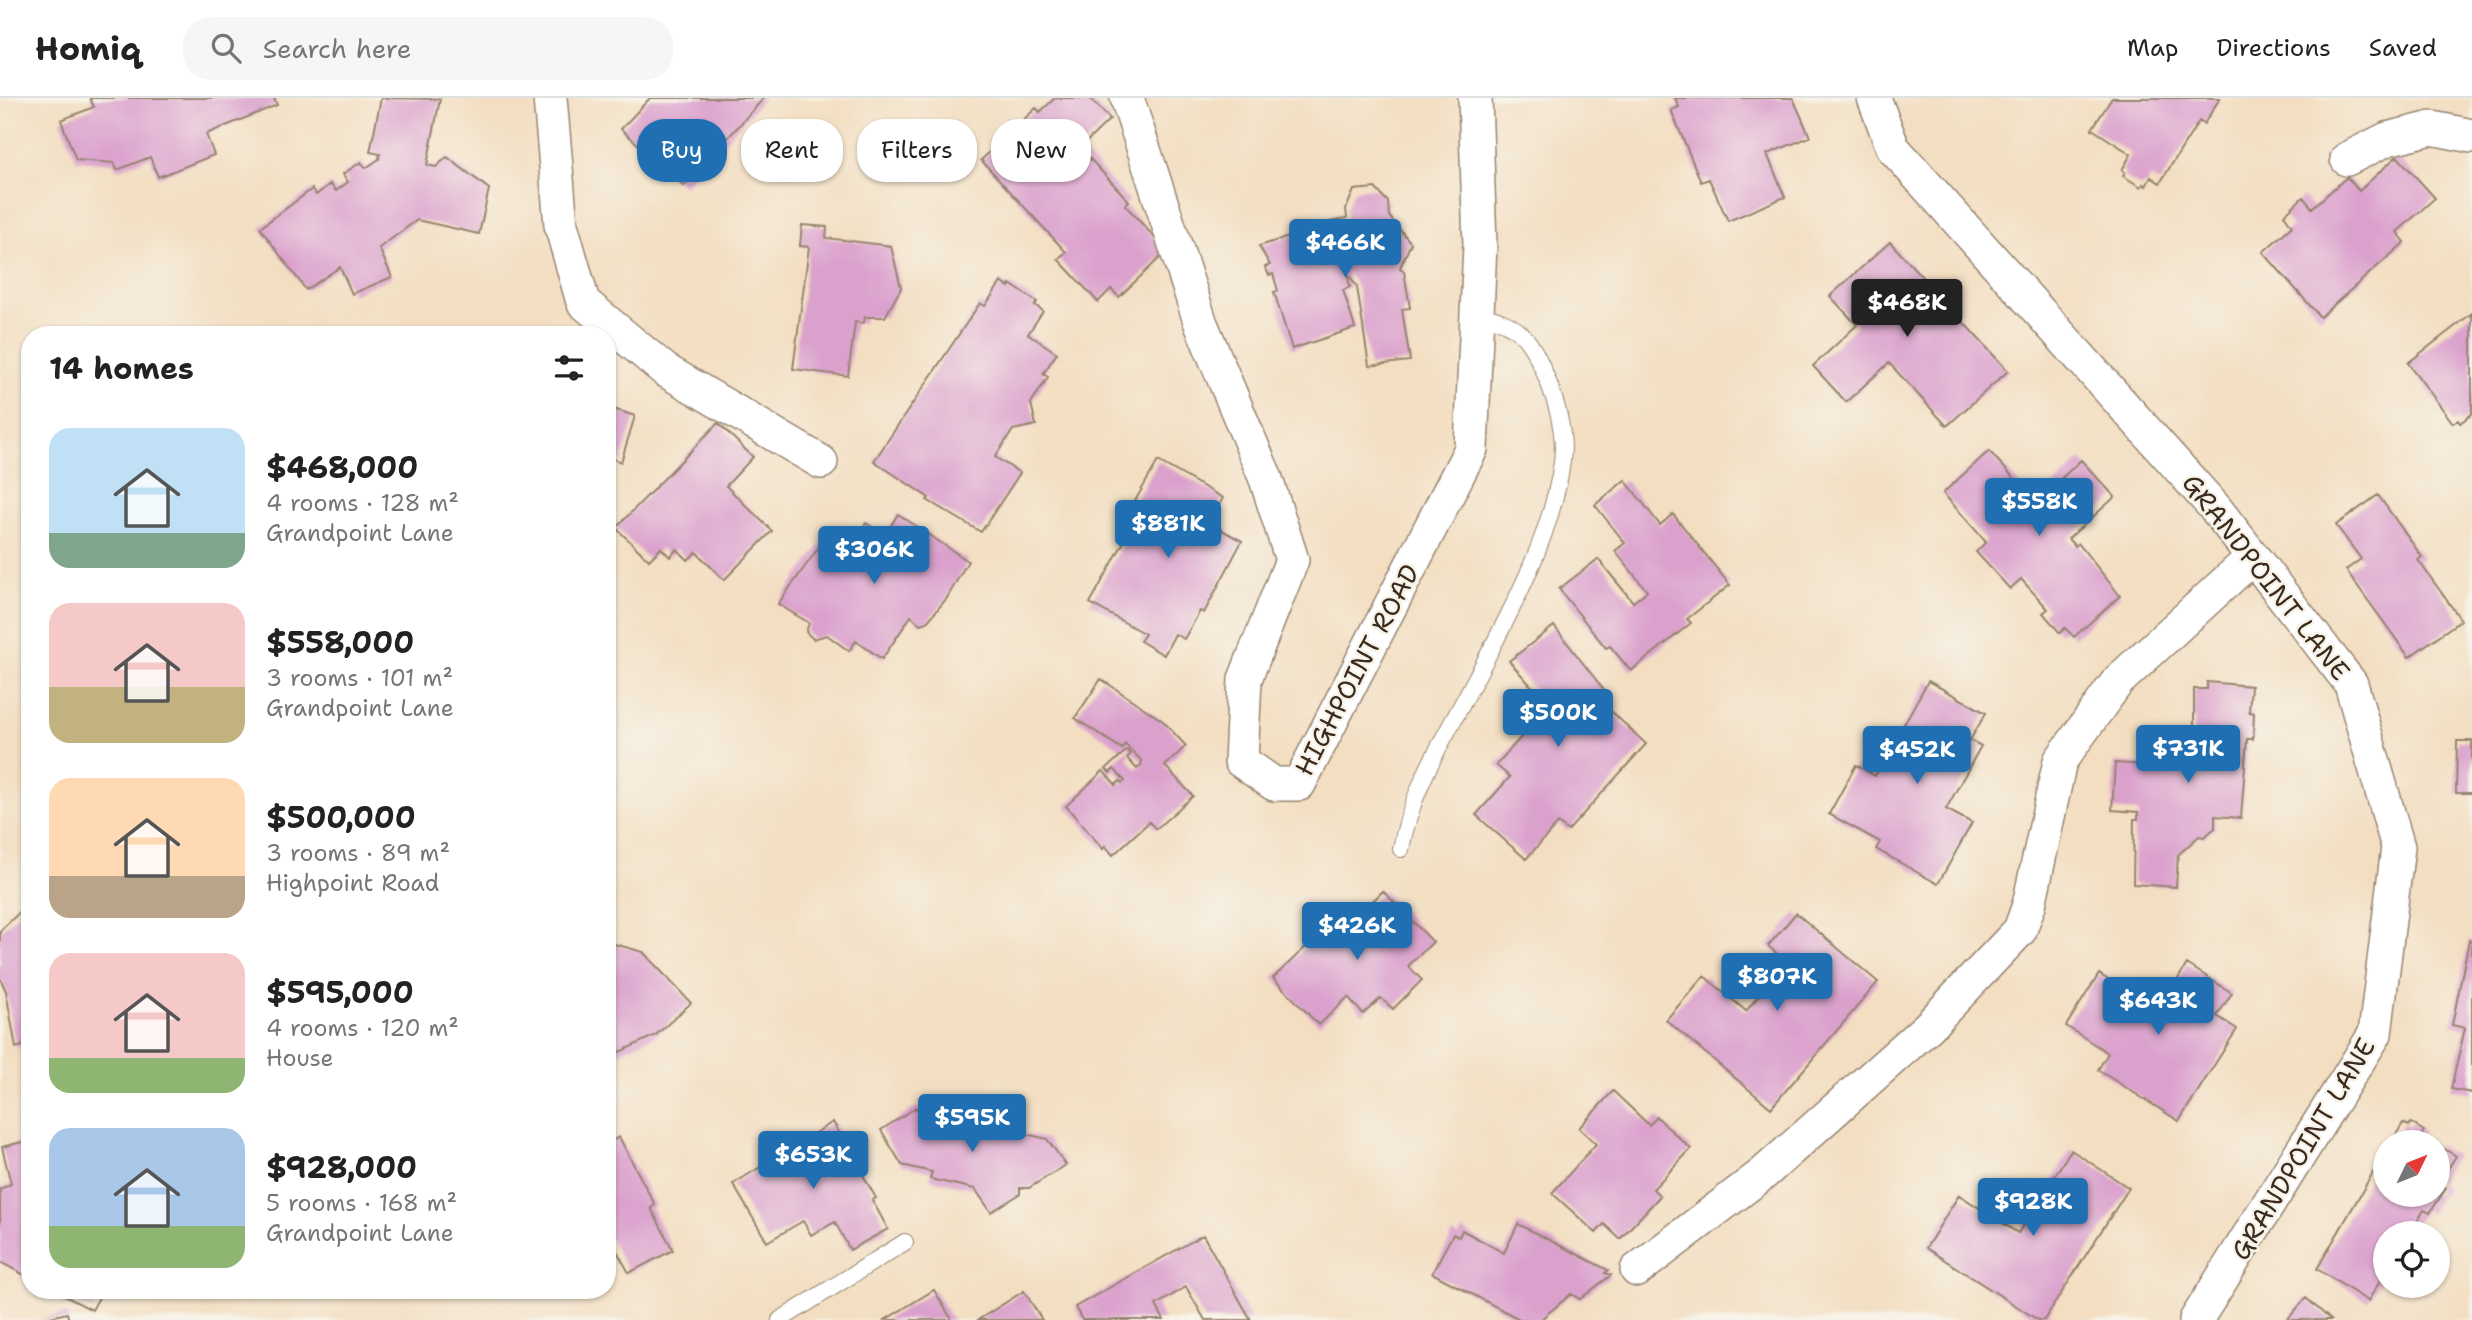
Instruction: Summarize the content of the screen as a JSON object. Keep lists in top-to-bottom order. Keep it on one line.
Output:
{"streets":{"street":["GRANDPOINT LANE","HIGHPOINT ROAD"]},"north":"top right","page":{"header":"Homiq","search":"Search here","nav":["Map","Directions","Saved"],"chip":["Buy","Rent","Filters","New"],"price":["$466K","$468K","$558K","$881K","$306K","$500K","$731K","$452K","$426K","$807K","$643K","$595K","$653K","$928K"],"heading":"14 homes","list":[{"name":"$468,000","note":"4 rooms · 128 m² · Grandpoint Lane"},{"name":"$558,000","note":"3 rooms · 101 m² · Grandpoint Lane"},{"name":"$500,000","note":"3 rooms · 89 m² · Highpoint Road"},{"name":"$595,000","note":"4 rooms · 120 m² · House"},{"name":"$928,000","note":"5 rooms · 168 m² · Grandpoint Lane"}]}}
